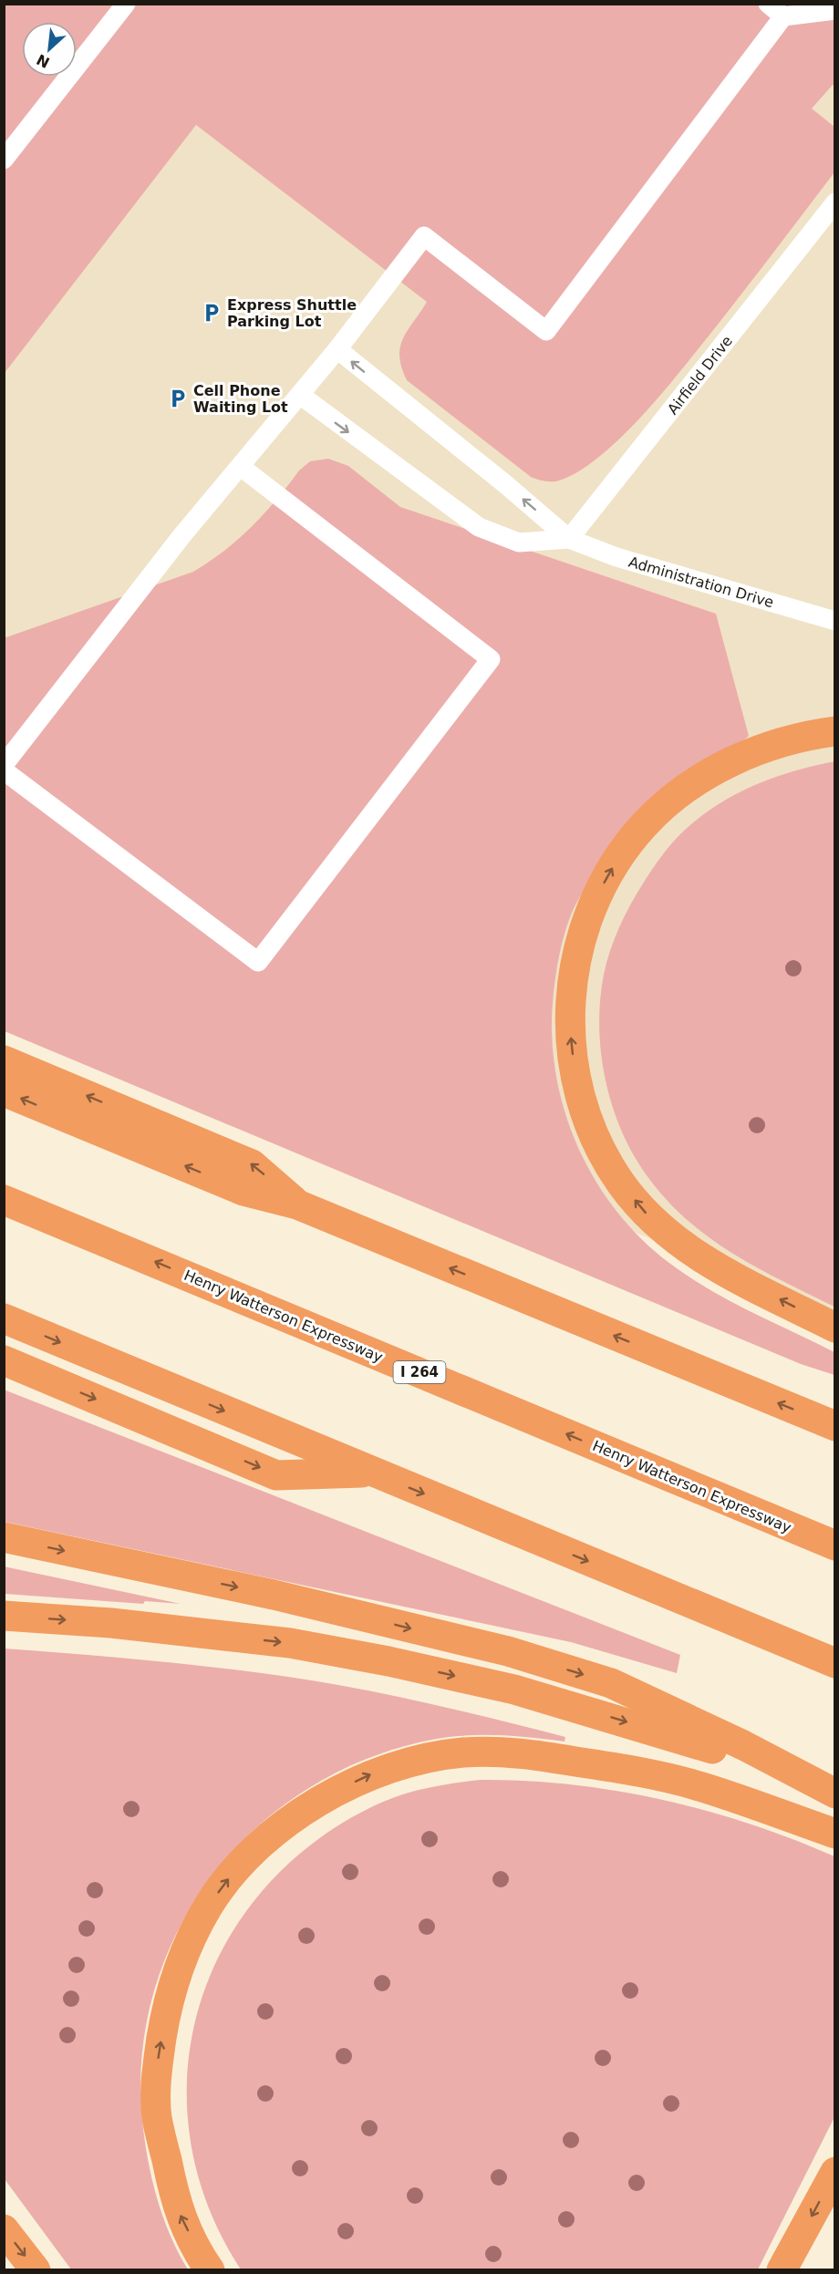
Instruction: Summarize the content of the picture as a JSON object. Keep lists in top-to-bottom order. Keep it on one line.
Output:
{"streets":{"highway":["Henry Watterson Expressway","I 264"],"lane":["Airfield Drive","Administration Drive"]},"crossings":[["Airfield Drive","Administration Drive"]],"places":{"parking":["Express Shuttle Parking Lot","Cell Phone Waiting Lot"]},"north":"bottom left"}
